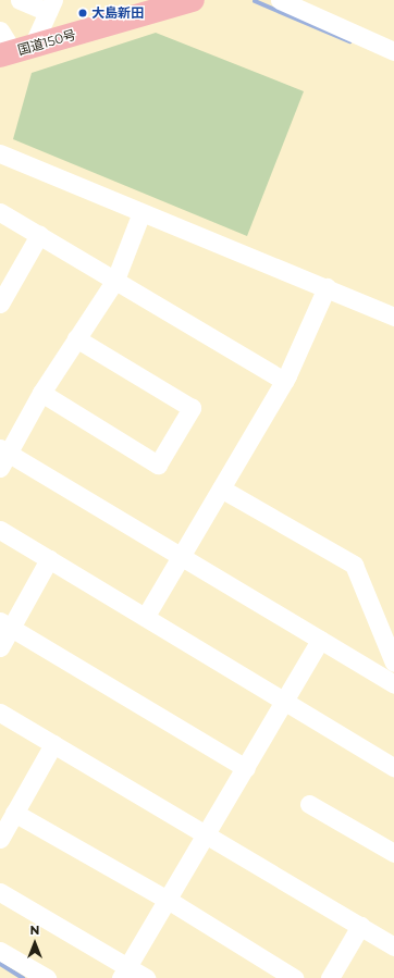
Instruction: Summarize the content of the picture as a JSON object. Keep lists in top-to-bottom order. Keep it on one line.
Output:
{"streets":{"highway":["国道150号"]},"places":["大島新田"],"north":"top"}
